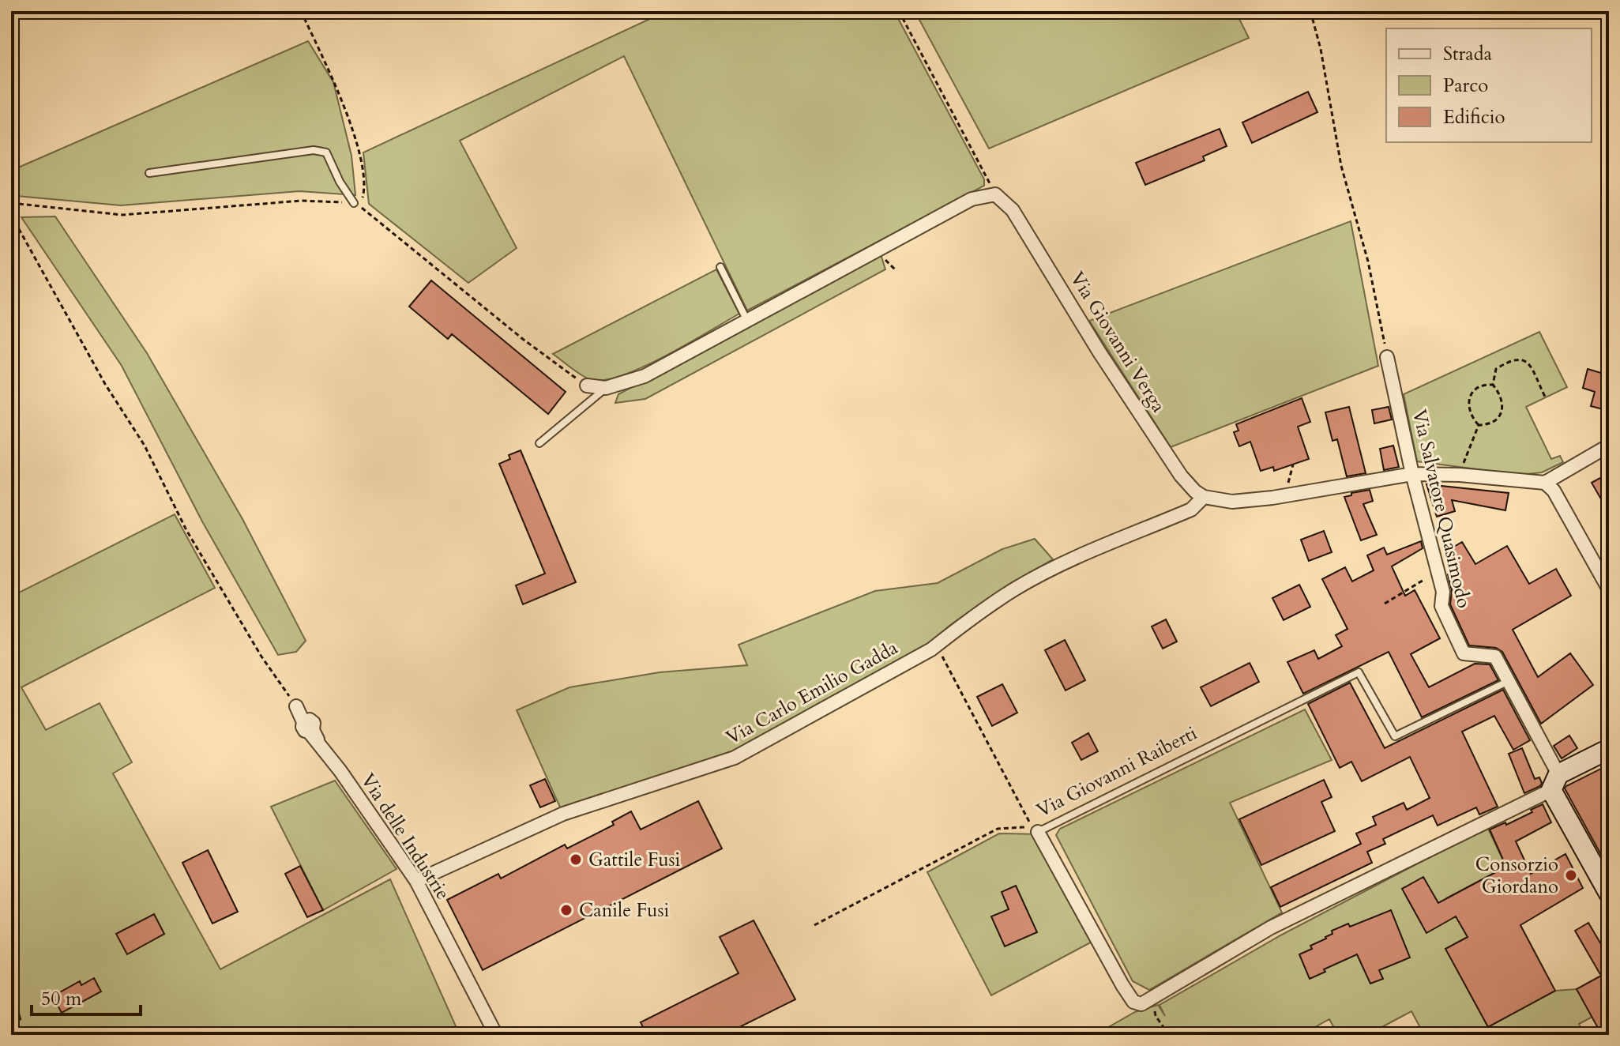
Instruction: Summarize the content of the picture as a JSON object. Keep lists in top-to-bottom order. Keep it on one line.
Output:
{"streets":{"street":["Via Giovanni Verga","Via Salvatore Quasimodo","Via Carlo Emilio Gadda","Via Giovanni Raiberti","Via delle Industrie"]},"crossings":[["Via Giovanni Verga","Via Carlo Emilio Gadda"],["Via Salvatore Quasimodo","Via Giovanni Raiberti"],["Via Carlo Emilio Gadda","Via delle Industrie"]],"places":["Gattile Fusi","Consorzio Giordano","Canile Fusi"],"legend":["Strada","Parco","Edificio"],"scale_bar":"50 m"}
